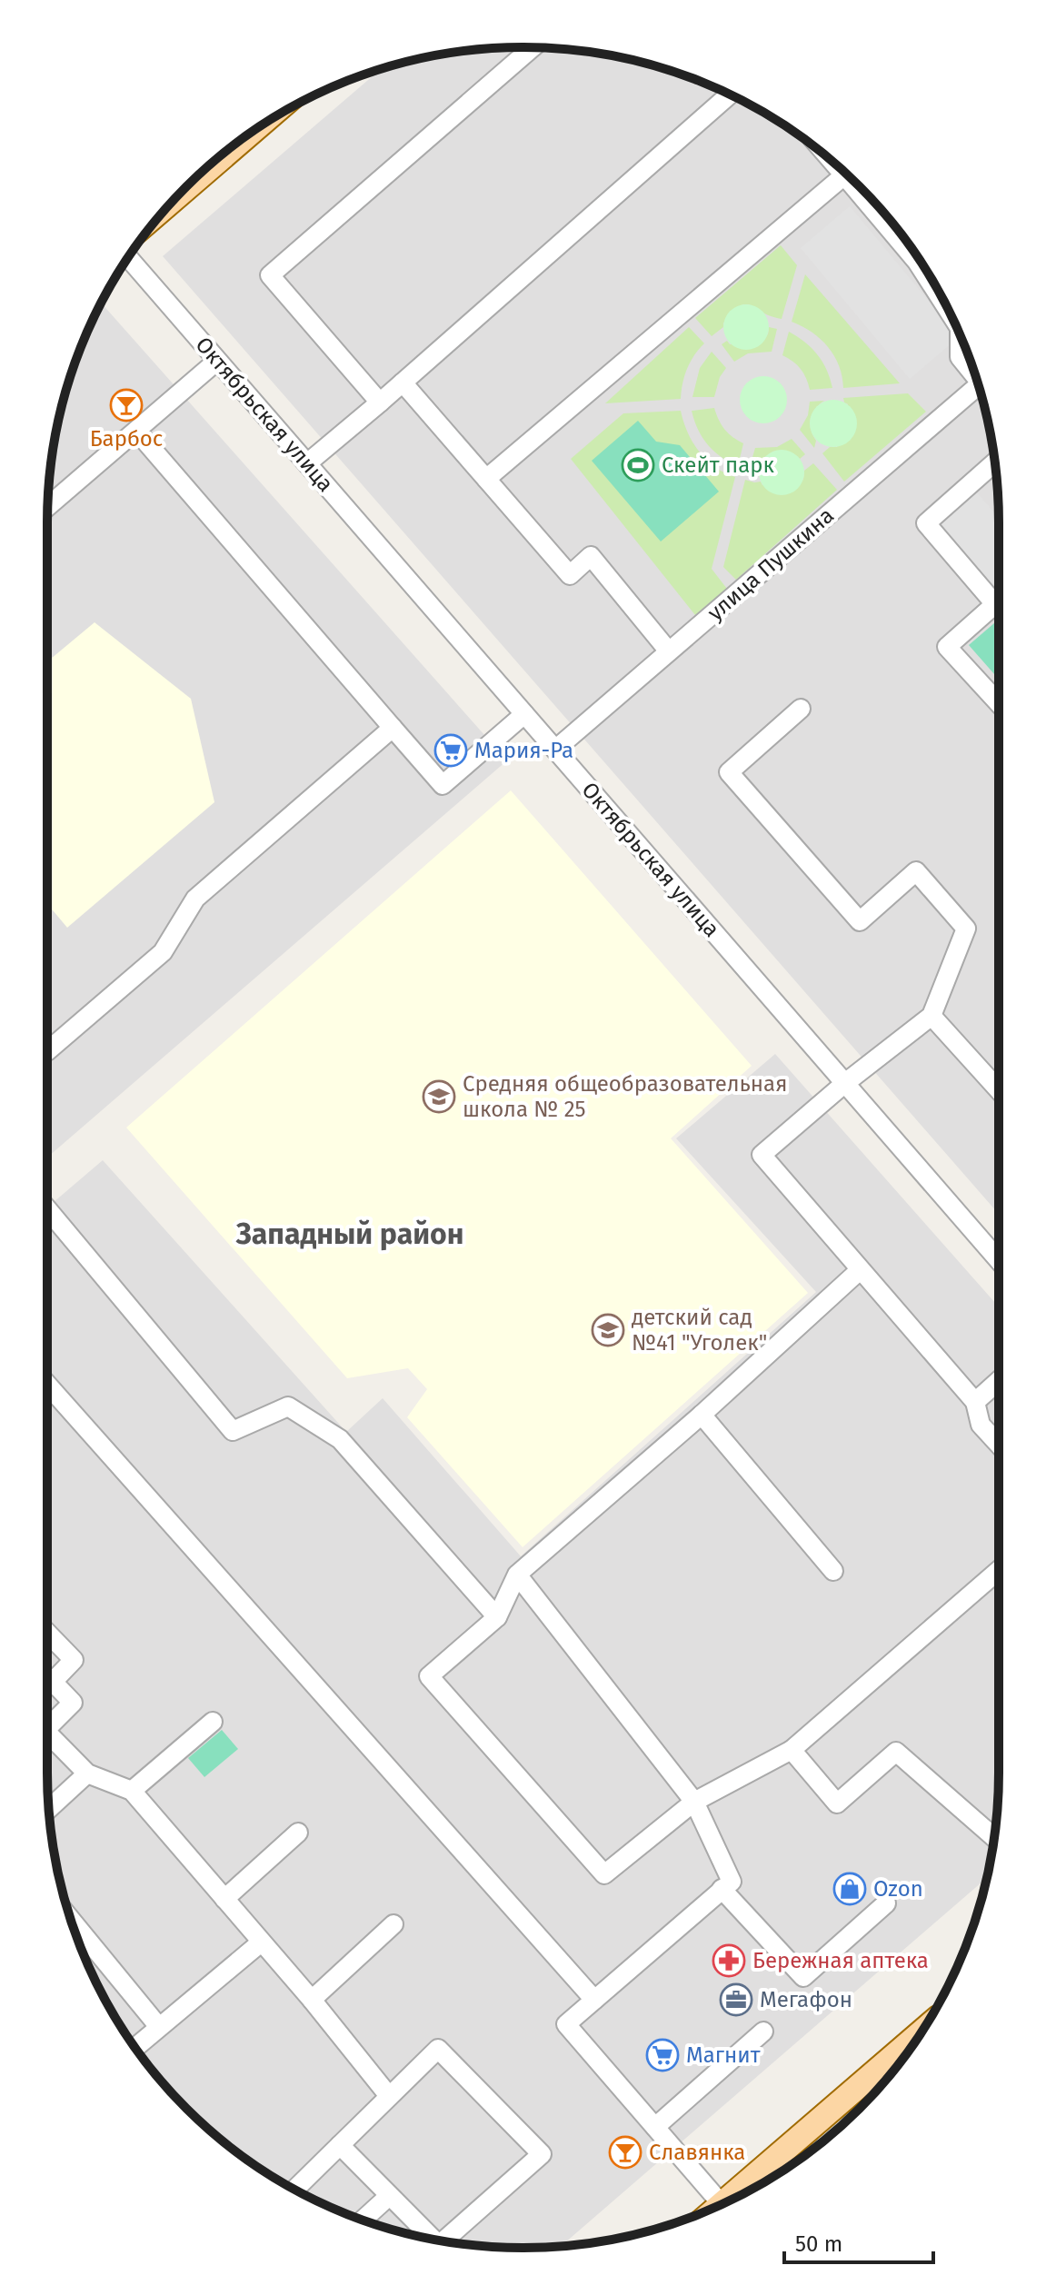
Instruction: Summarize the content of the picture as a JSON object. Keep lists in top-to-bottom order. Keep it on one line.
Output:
{"streets":{"street":["Октябрьская улица","улица Пушкина"]},"crossings":[["Октябрьская улица","улица Пушкина"]],"districts":["Западный район"],"places":{"bar":["Барбос","Славянка"],"sports":["Скейт парк"],"supermarket":["Мария-Ра","Магнит"],"school or university":["Средняя общеобразовательная школа № 25","детский сад №41 \"Уголек\""],"shop":["Ozon"],"pharmacy":["Бережная аптека"],"office":["Мегафон"]},"scale_bar":"50 m"}
